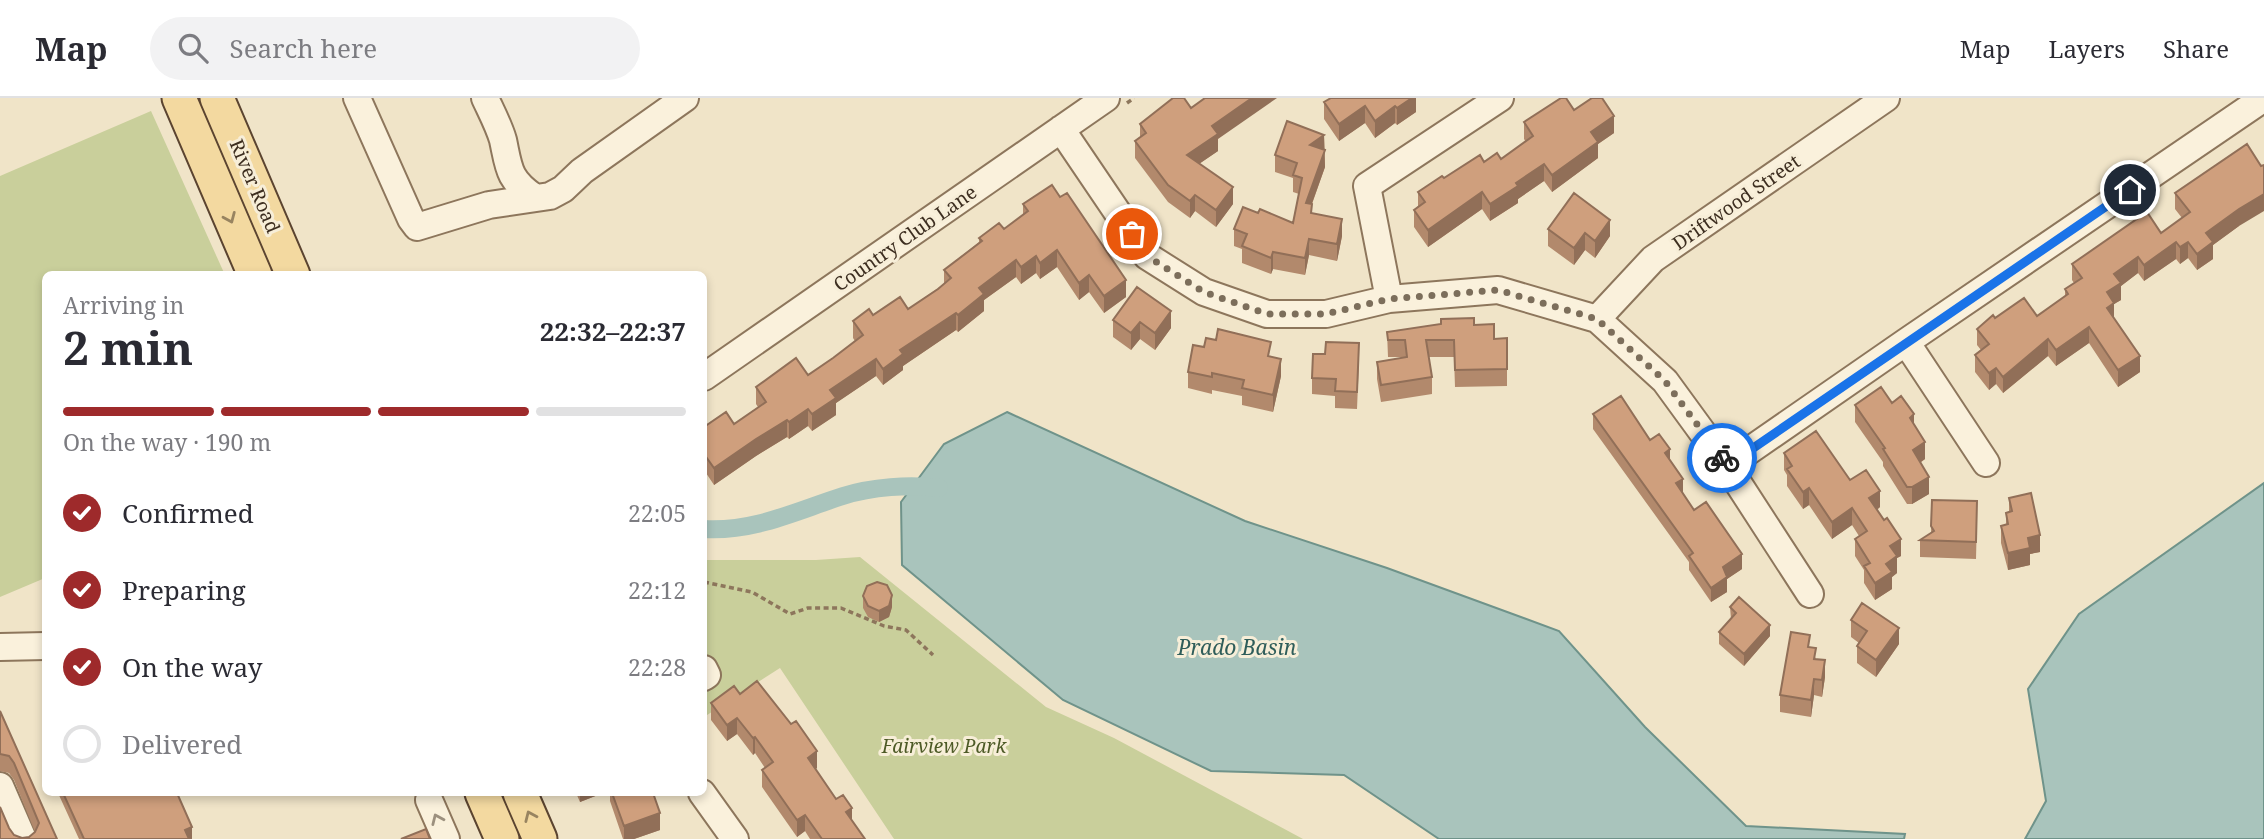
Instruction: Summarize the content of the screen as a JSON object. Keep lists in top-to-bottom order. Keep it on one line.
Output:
{"streets":{"main road":["River Road"],"street":["Driftwood Street","Country Club Lane"]},"water":["Prado Basin"],"parks":["Fairview Park"],"page":{"header":"Map","search":"Search here","nav":["Map","Layers","Share"],"heading":["2 min","Arriving in","22:32–22:37"],"bar":"On the way · 190 m","list":[["Confirmed","22:05"],["Preparing","22:12"],["On the way","22:28"],"Delivered"]}}
